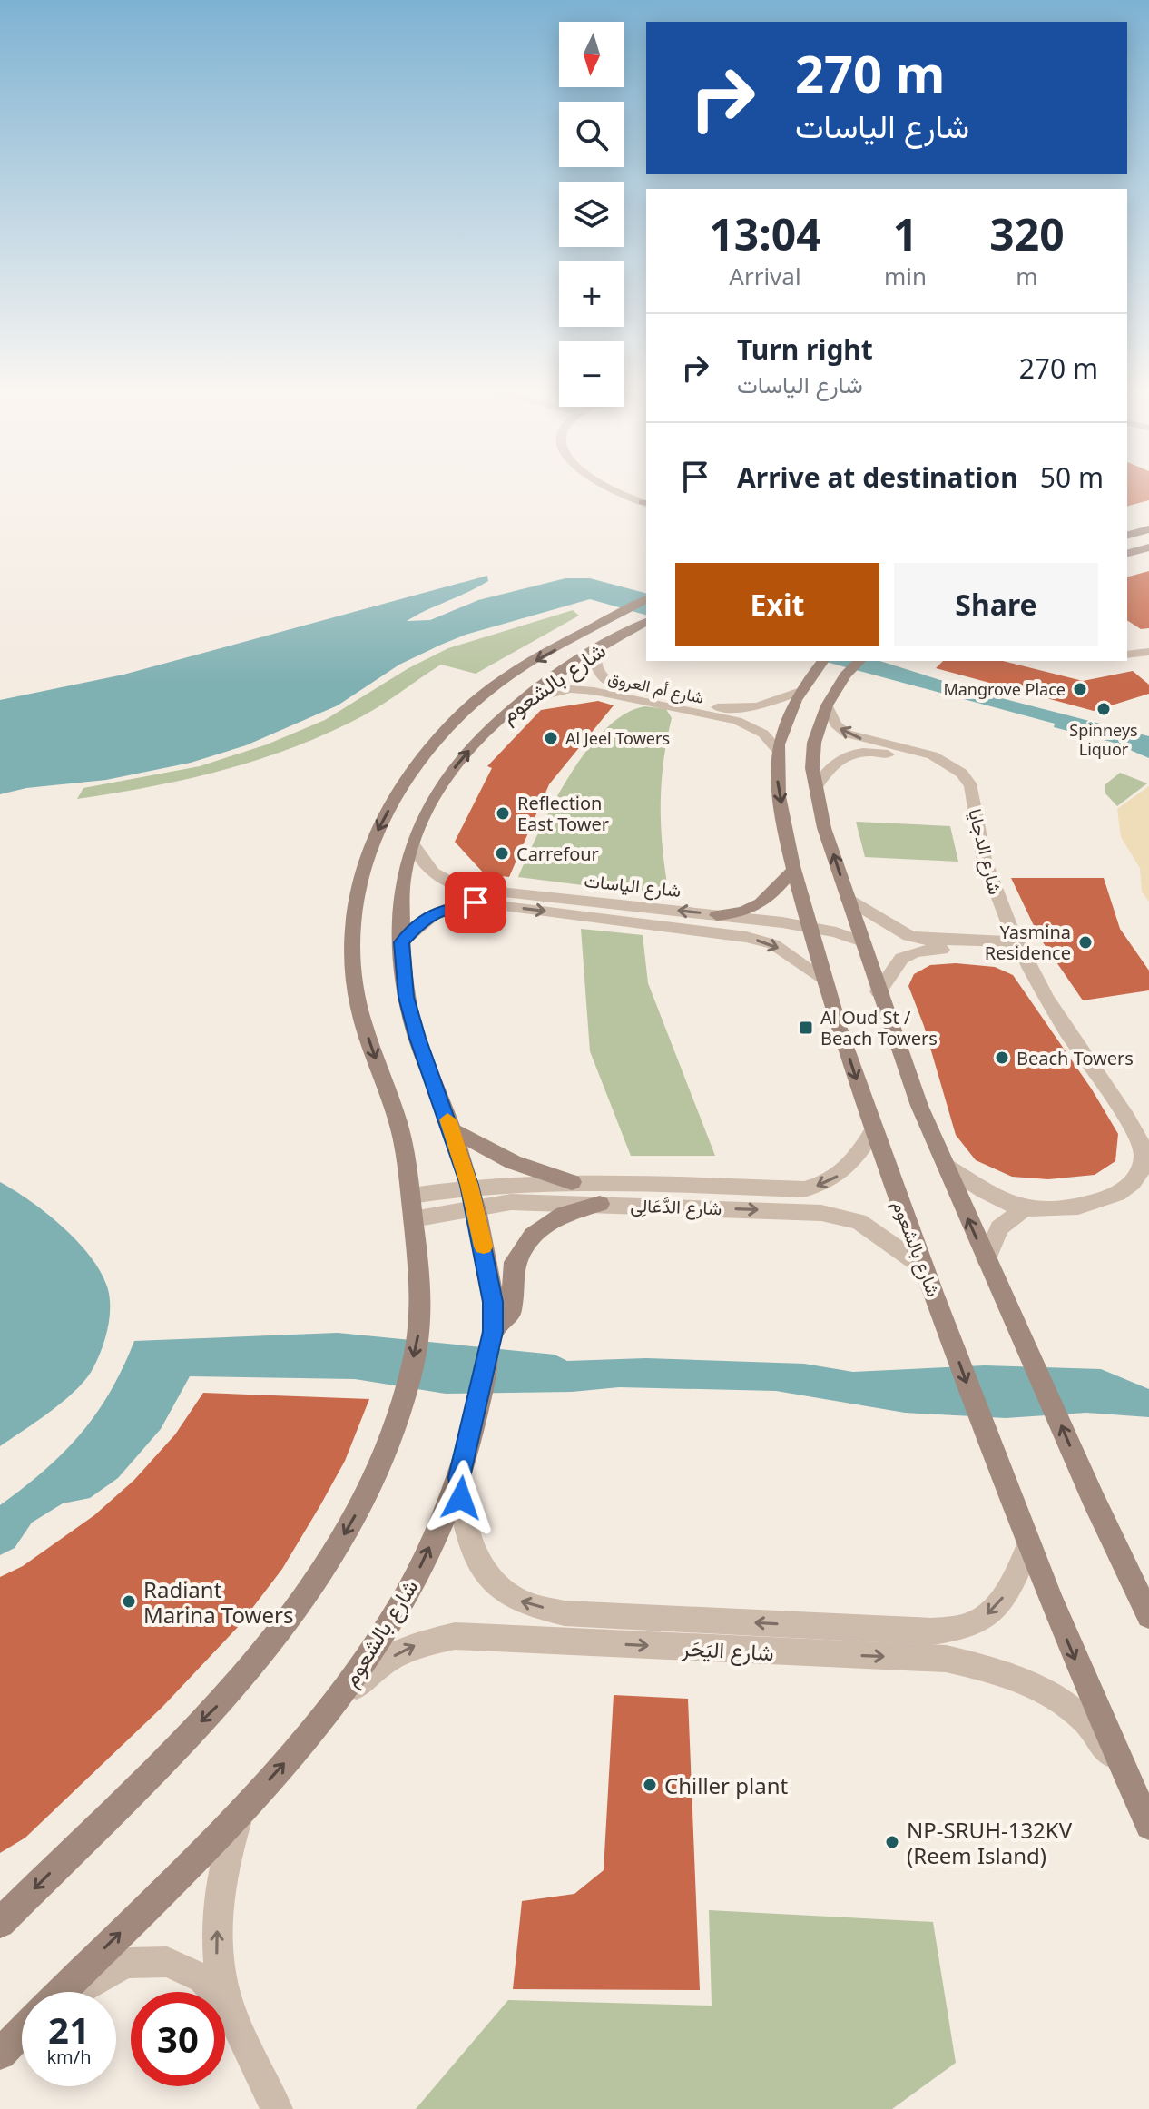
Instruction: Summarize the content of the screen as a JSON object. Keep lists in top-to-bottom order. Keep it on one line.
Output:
{"streets":{"main road":["شارع بالشعوم"],"street":["شارع أم العروق","شارع الدجايا","شارع الياسات","شارع الدَّعَالِى","شارع اليَحَر"]},"crossings":[["شارع بالشعوم","شارع أم العروق"],["شارع بالشعوم","شارع الياسات"],["شارع بالشعوم","شارع الدَّعَالِى"],["شارع بالشعوم","شارع اليَحَر"]],"places":{"other":["Mangrove Place","Spinneys Liquor","Al Jeel Towers","Reflection East Tower","Carrefour","Yasmina Residence","Beach Towers","Radiant Marina Towers","Chiller plant","NP-SRUH-132KV (Reem Island)"],"transit":["Al Oud St / Beach Towers"]},"north":"bottom","page":{"map_buttons":["+","−"],"turn":["270 m","شارع الياسات"],"eta":["13:04","Arrival","1","min","320","m"],"list":[{"name":"Turn right","note":"شارع الياسات","value":"270 m"},{"name":"Arrive at destination","value":"50 m"}],"buttons":["Exit","Share"],"speed":"21 km/h","limit":"30"}}
